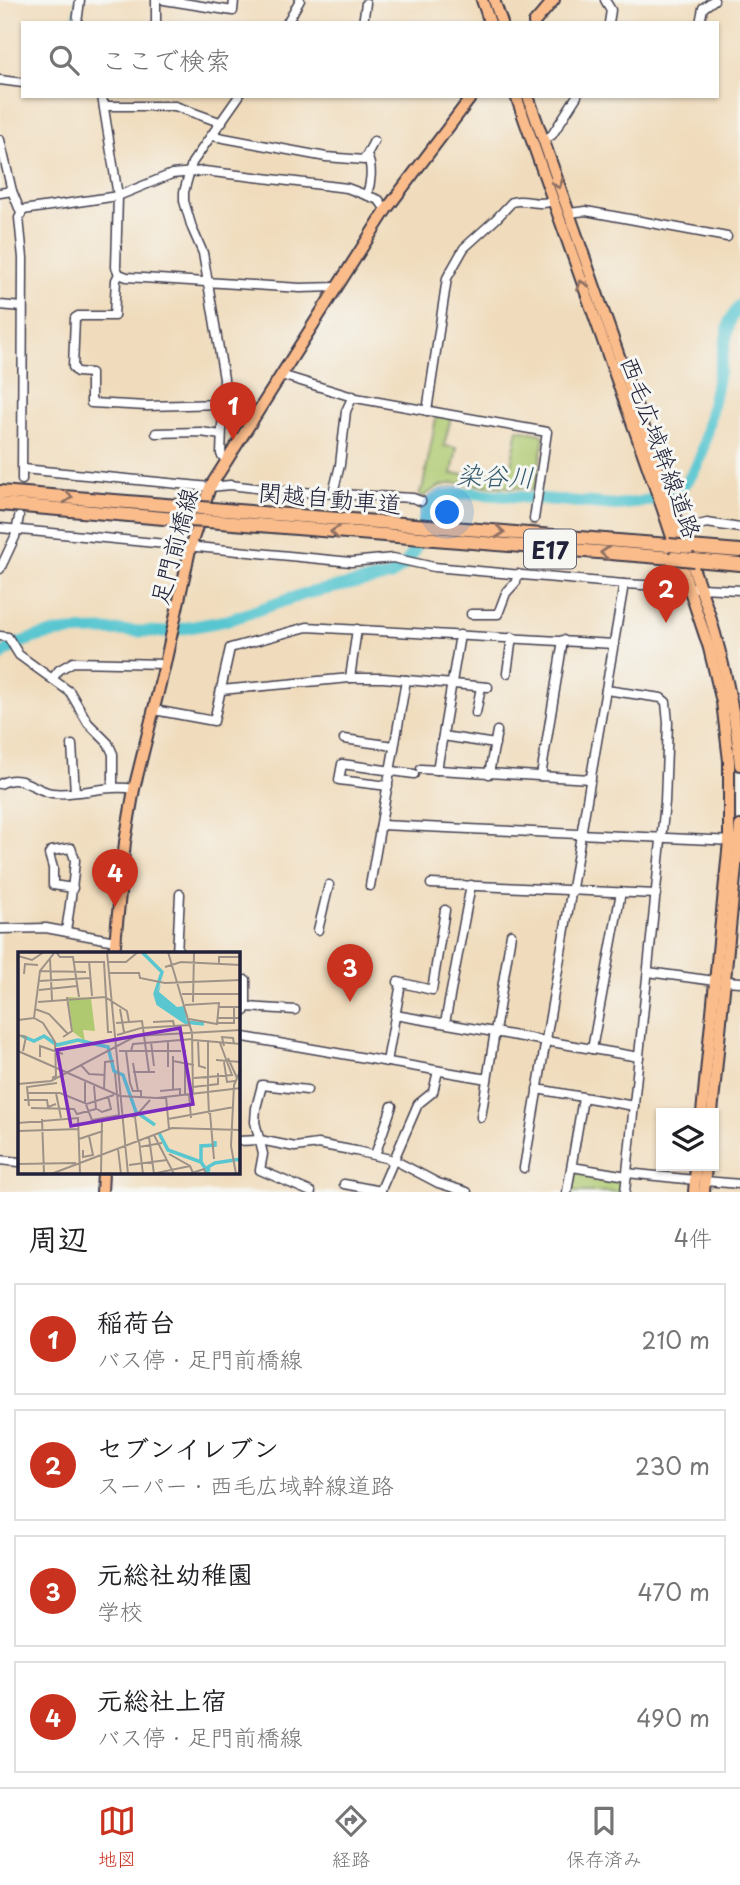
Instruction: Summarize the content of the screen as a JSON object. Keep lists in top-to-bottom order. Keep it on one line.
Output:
{"streets":{"highway":["関越自動車道","E17"],"main road":["西毛広域幹線道路","足門前橋線"]},"water":["染谷川"],"page":{"search":"ここで検索","pins":["1","2","4","3"],"heading":["周辺","4件"],"list":[{"mark":"1","name":"稲荷台","note":"バス停 · 足門前橋線","value":"210 m"},{"mark":"2","name":"セブンイレブン","note":"スーパー · 西毛広域幹線道路","value":"230 m"},{"mark":"3","name":"元総社幼稚園","note":"学校","value":"470 m"},{"mark":"4","name":"元総社上宿","note":"バス停 · 足門前橋線","value":"490 m"}],"nav":["地図","経路","保存済み"]}}
